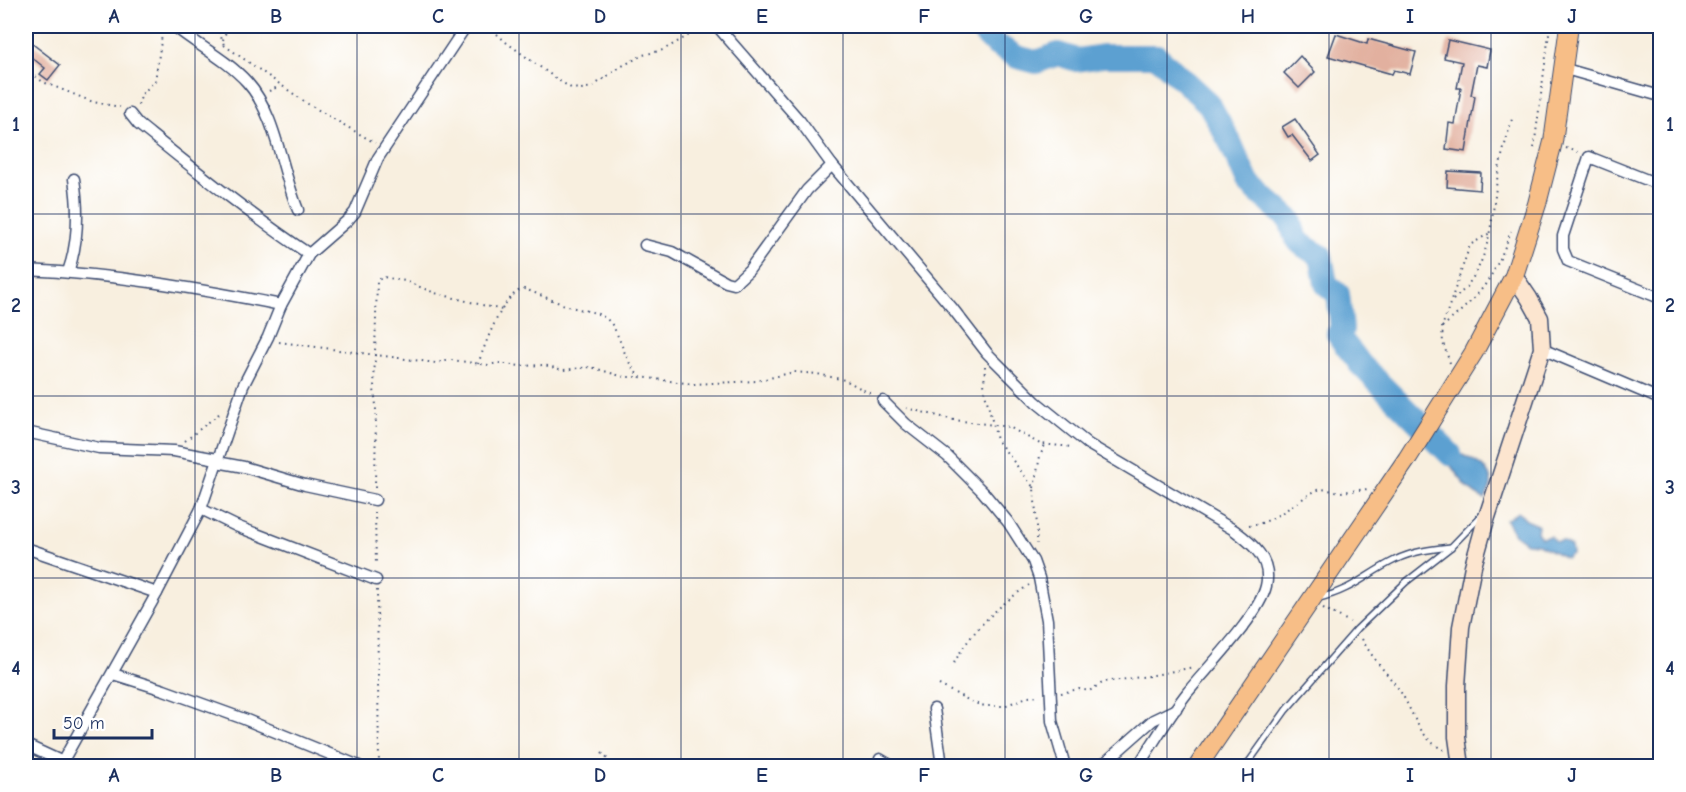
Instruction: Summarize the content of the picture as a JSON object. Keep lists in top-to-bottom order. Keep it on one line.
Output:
{"scale_bar":"50 m","grid":{"columns":["A","B","C","D","E","F","G","H","I","J"],"rows":["1","2","3","4"]}}
